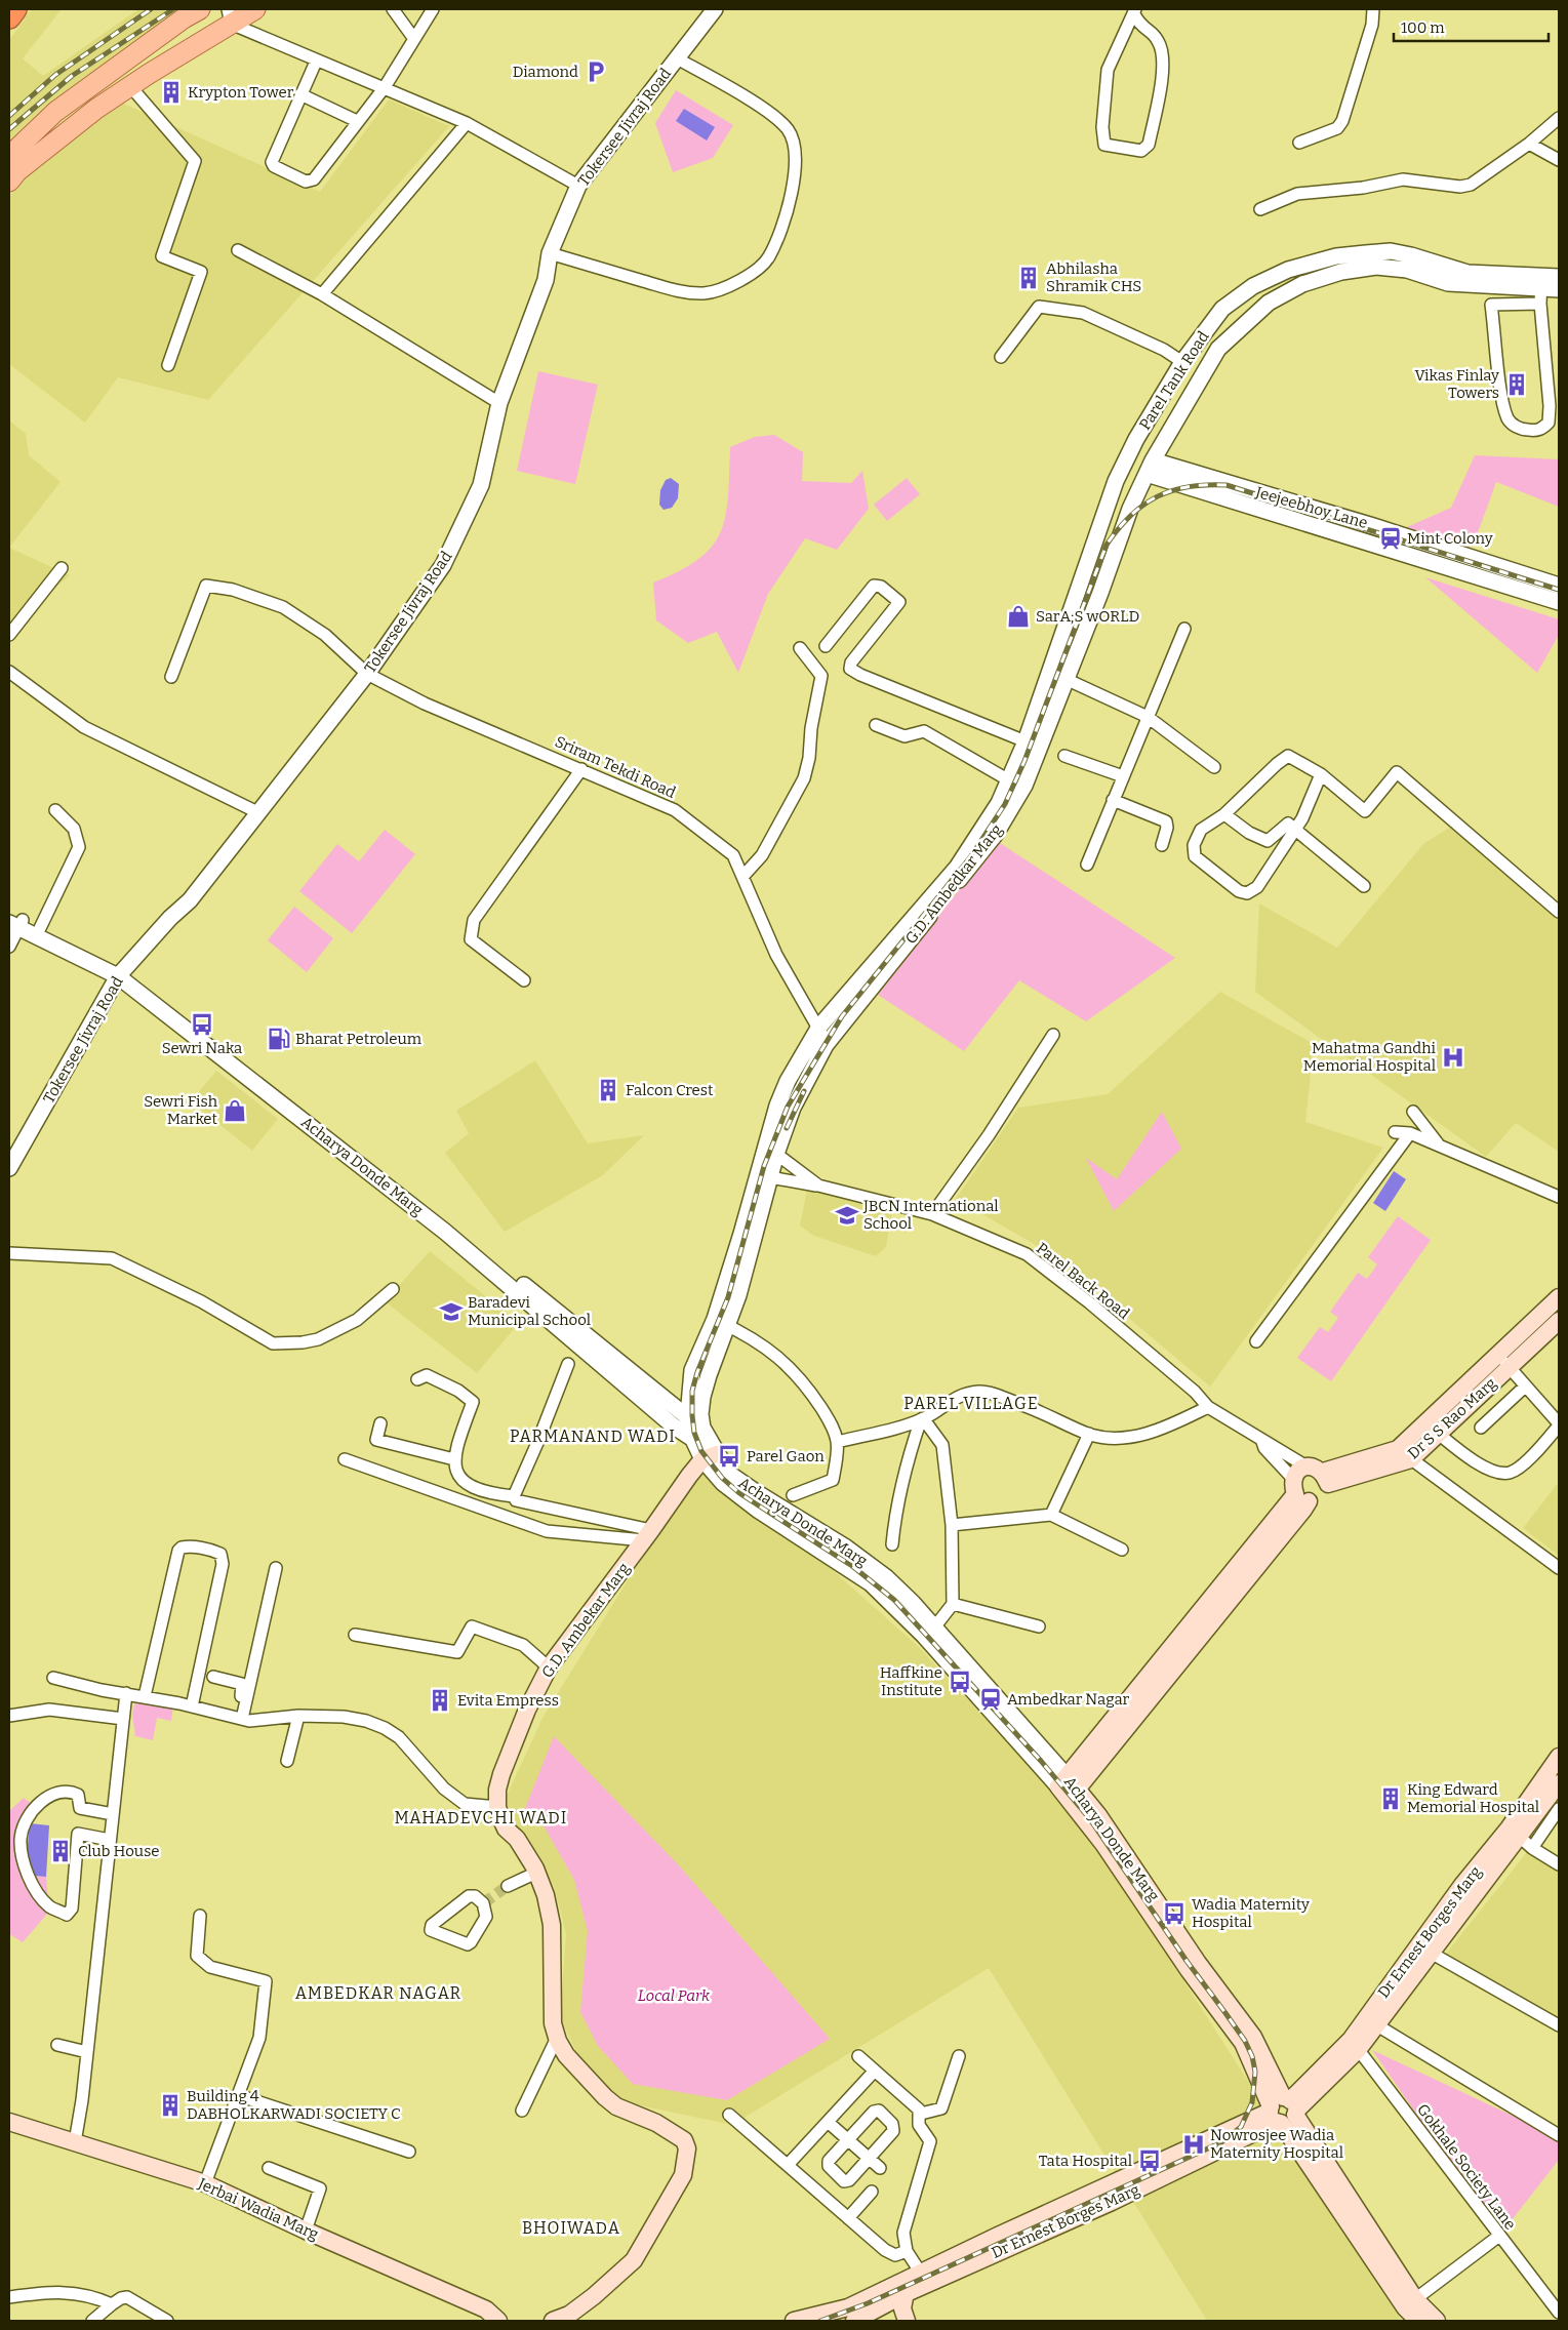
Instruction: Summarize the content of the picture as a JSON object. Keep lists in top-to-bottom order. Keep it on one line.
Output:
{"streets":{"main road":["Acharya Donde Marg","Dr S S Rao Marg","G.D. Ambekar Marg","Dr Ernest Borges Marg","Jerbai Wadia Marg"],"street":["Tokersee Jivraj Road","Parel Tank Road","Jeejeebhoy Lane","Sriram Tekdi Road","G.D. Ambedkar Marg","Parel Back Road","Gokhale Society Lane"]},"crossings":[["Tokersee Jivraj Road","Sriram Tekdi Road"],["Tokersee Jivraj Road","Acharya Donde Marg"],["Parel Tank Road","G.D. Ambedkar Marg"],["Jeejeebhoy Lane","G.D. Ambedkar Marg"],["Sriram Tekdi Road","G.D. Ambedkar Marg"],["G.D. Ambedkar Marg","Parel Back Road"],["Acharya Donde Marg","G.D. Ambekar Marg"],["Acharya Donde Marg","Dr Ernest Borges Marg"],["Dr Ernest Borges Marg","Gokhale Society Lane"]],"districts":["PAREL VILLAGE","PARMANAND WADI","MAHADEVCHI WADI","AMBEDKAR NAGAR","BHOIWADA"],"parks":["Local Park"],"places":{"parking":["Diamond"],"building":["Krypton Tower","Abhilasha Shramik CHS","Vikas Finlay Towers","Falcon Crest","Evita Empress","King Edward Memorial Hospital","Club House","Building 4 DABHOLKARWADI SOCIETY C"],"station":["Mint Colony","Ambedkar Nagar"],"shop":["SarA;S wORLD","Sewri Fish Market"],"bus stop":["Sewri Naka","Parel Gaon","Haffkine Institute","Wadia Maternity Hospital","Tata Hospital"],"fuel station":["Bharat Petroleum"],"hospital":["Mahatma Gandhi Memorial Hospital","Nowrosjee Wadia Maternity Hospital"],"school or university":["JBCN International School","Baradevi Municipal School"]},"scale_bar":"100 m"}
